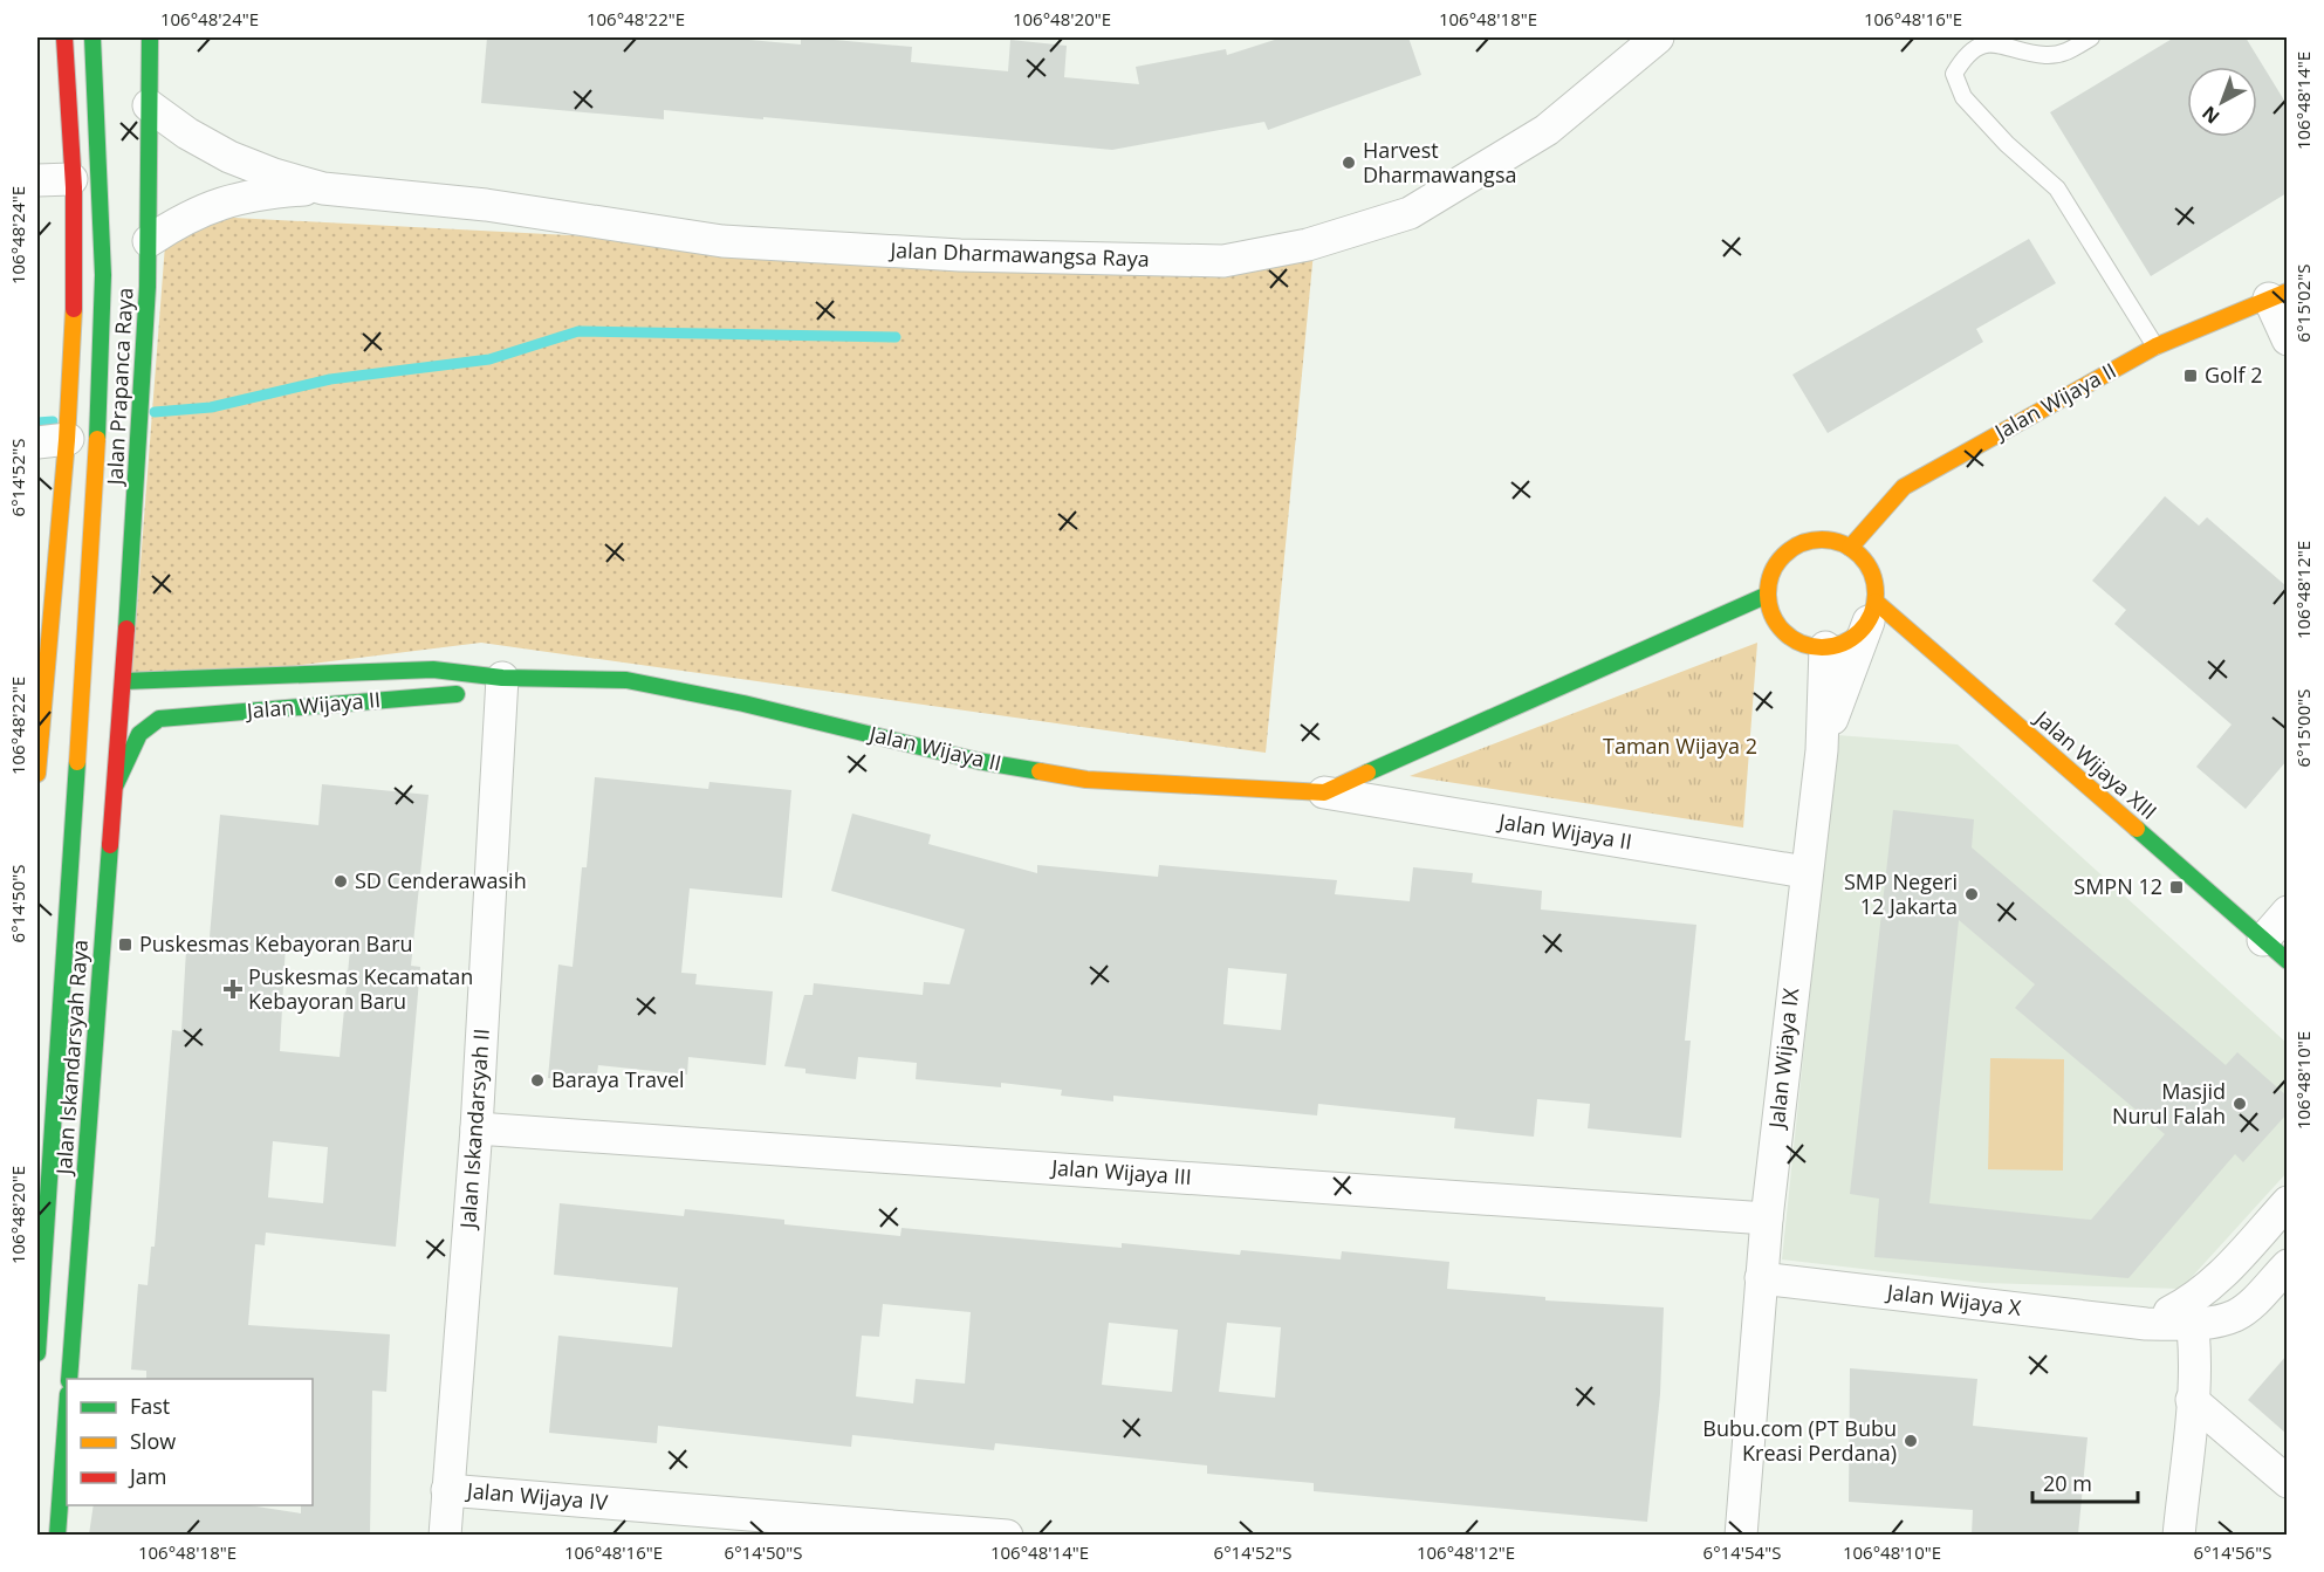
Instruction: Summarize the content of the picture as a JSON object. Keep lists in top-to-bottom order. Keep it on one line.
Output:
{"streets":{"main road":["Jalan Prapanca Raya","Jalan Wijaya II","Jalan Wijaya XIII","Jalan Iskandarsyah Raya"],"street":["Jalan Dharmawangsa Raya","Jalan Wijaya IX","Jalan Iskandarsyah II","Jalan Wijaya III","Jalan Wijaya X","Jalan Wijaya IV"]},"crossings":[["Jalan Dharmawangsa Raya","Jalan Prapanca Raya"],["Jalan Prapanca Raya","Jalan Wijaya II"],["Jalan Prapanca Raya","Jalan Iskandarsyah Raya"],["Jalan Wijaya II","Jalan Wijaya XIII"],["Jalan Wijaya II","Jalan Iskandarsyah Raya"],["Jalan Wijaya II","Jalan Wijaya IX"],["Jalan Wijaya II","Jalan Iskandarsyah II"],["Jalan Wijaya XIII","Jalan Wijaya IX"],["Jalan Wijaya IX","Jalan Wijaya III"],["Jalan Wijaya IX","Jalan Wijaya X"],["Jalan Iskandarsyah II","Jalan Wijaya III"],["Jalan Iskandarsyah II","Jalan Wijaya IV"]],"parks":["Taman Wijaya 2"],"places":{"other":["Harvest Dharmawangsa","SD Cenderawasih","SMP Negeri 12 Jakarta","Baraya Travel","Masjid Nurul Falah","Bubu.com (PT Bubu Kreasi Perdana)"],"transit":["Golf 2","SMPN 12","Puskesmas Kebayoran Baru"],"health":["Puskesmas Kecamatan Kebayoran Baru"]},"legend":["Fast","Slow","Jam"],"scale_bar":"20 m","north":"bottom left","coordinates":["106°48'24\"E","106°48'22\"E","106°48'20\"E","106°48'18\"E","106°48'16\"E","106°48'14\"E","6°15'02\"S","6°14'52\"S","106°48'12\"E","6°15'00\"S","6°14'50\"S","106°48'10\"E","6°14'54\"S","6°14'56\"S"]}
